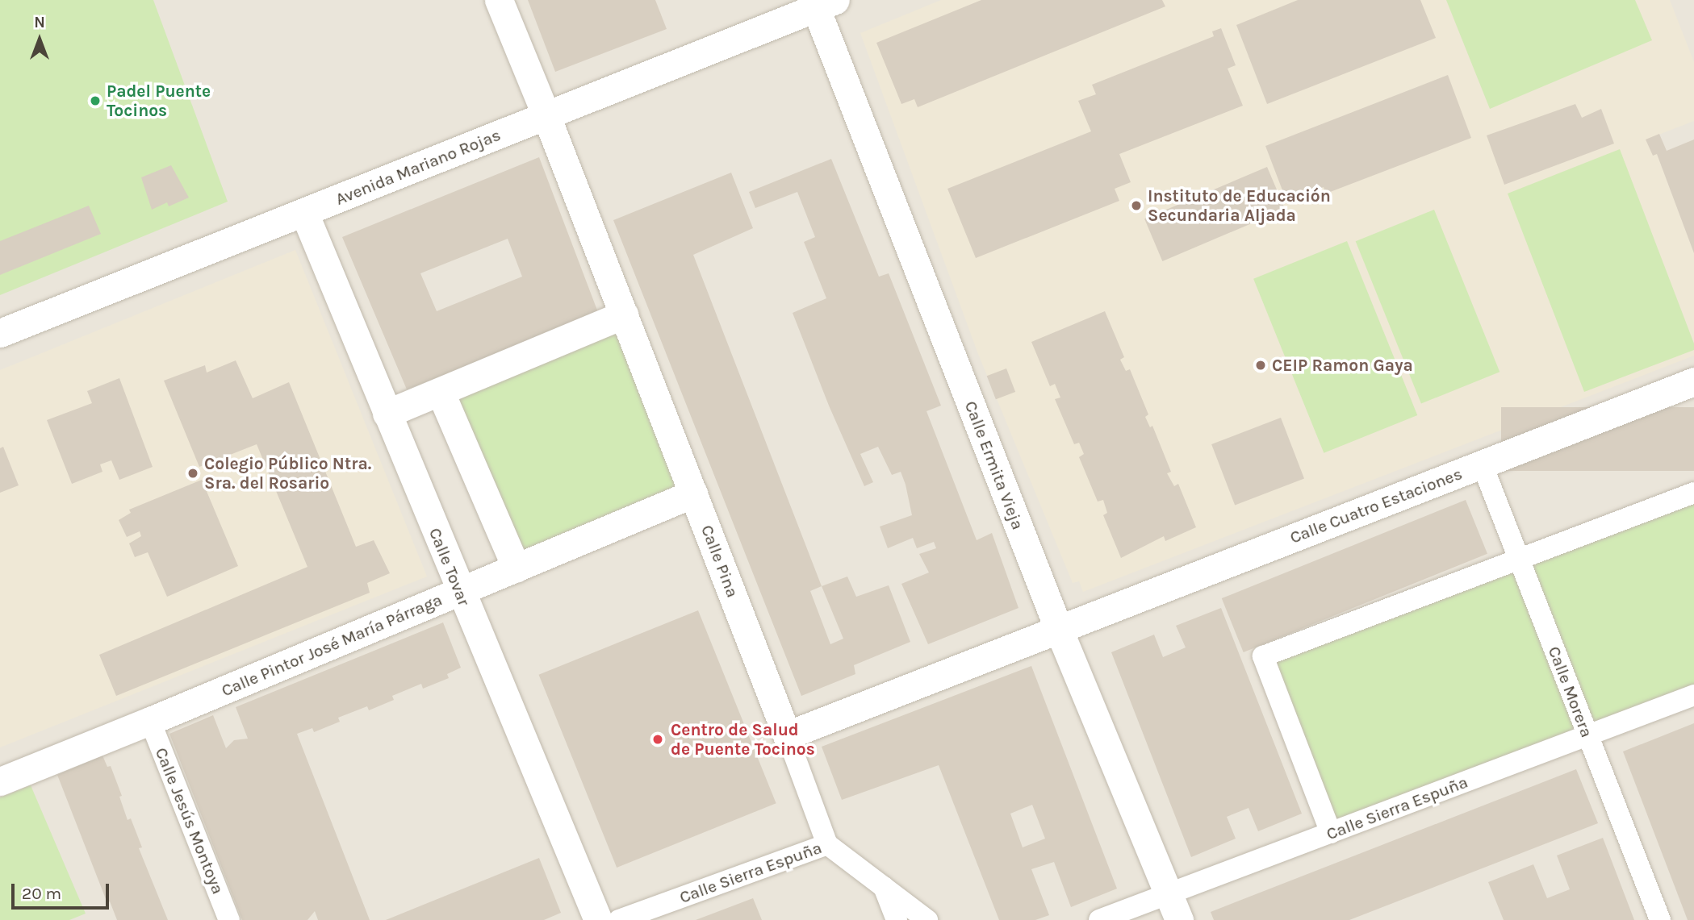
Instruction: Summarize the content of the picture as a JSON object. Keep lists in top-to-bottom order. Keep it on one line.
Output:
{"streets":{"street":["Avenida Mariano Rojas","Calle Ermita Vieja","Calle Cuatro Estaciones","Calle Pina","Calle Tovar","Calle Pintor José María Párraga","Calle Morera","Calle Sierra Espuña","Calle Jesús Montoya"]},"crossings":[["Avenida Mariano Rojas","Calle Ermita Vieja"],["Avenida Mariano Rojas","Calle Pina"],["Avenida Mariano Rojas","Calle Tovar"],["Calle Ermita Vieja","Calle Cuatro Estaciones"],["Calle Ermita Vieja","Calle Sierra Espuña"],["Calle Cuatro Estaciones","Calle Morera"],["Calle Pina","Calle Pintor José María Párraga"],["Calle Tovar","Calle Pintor José María Párraga"],["Calle Pintor José María Párraga","Calle Jesús Montoya"],["Calle Morera","Calle Sierra Espuña"]],"places":["Padel Puente Tocinos","Instituto de Educación Secundaria Aljada","CEIP Ramon Gaya","Colegio Público Ntra. Sra. del Rosario","Centro de Salud de Puente Tocinos"],"scale_bar":"20 m","north":"top"}
